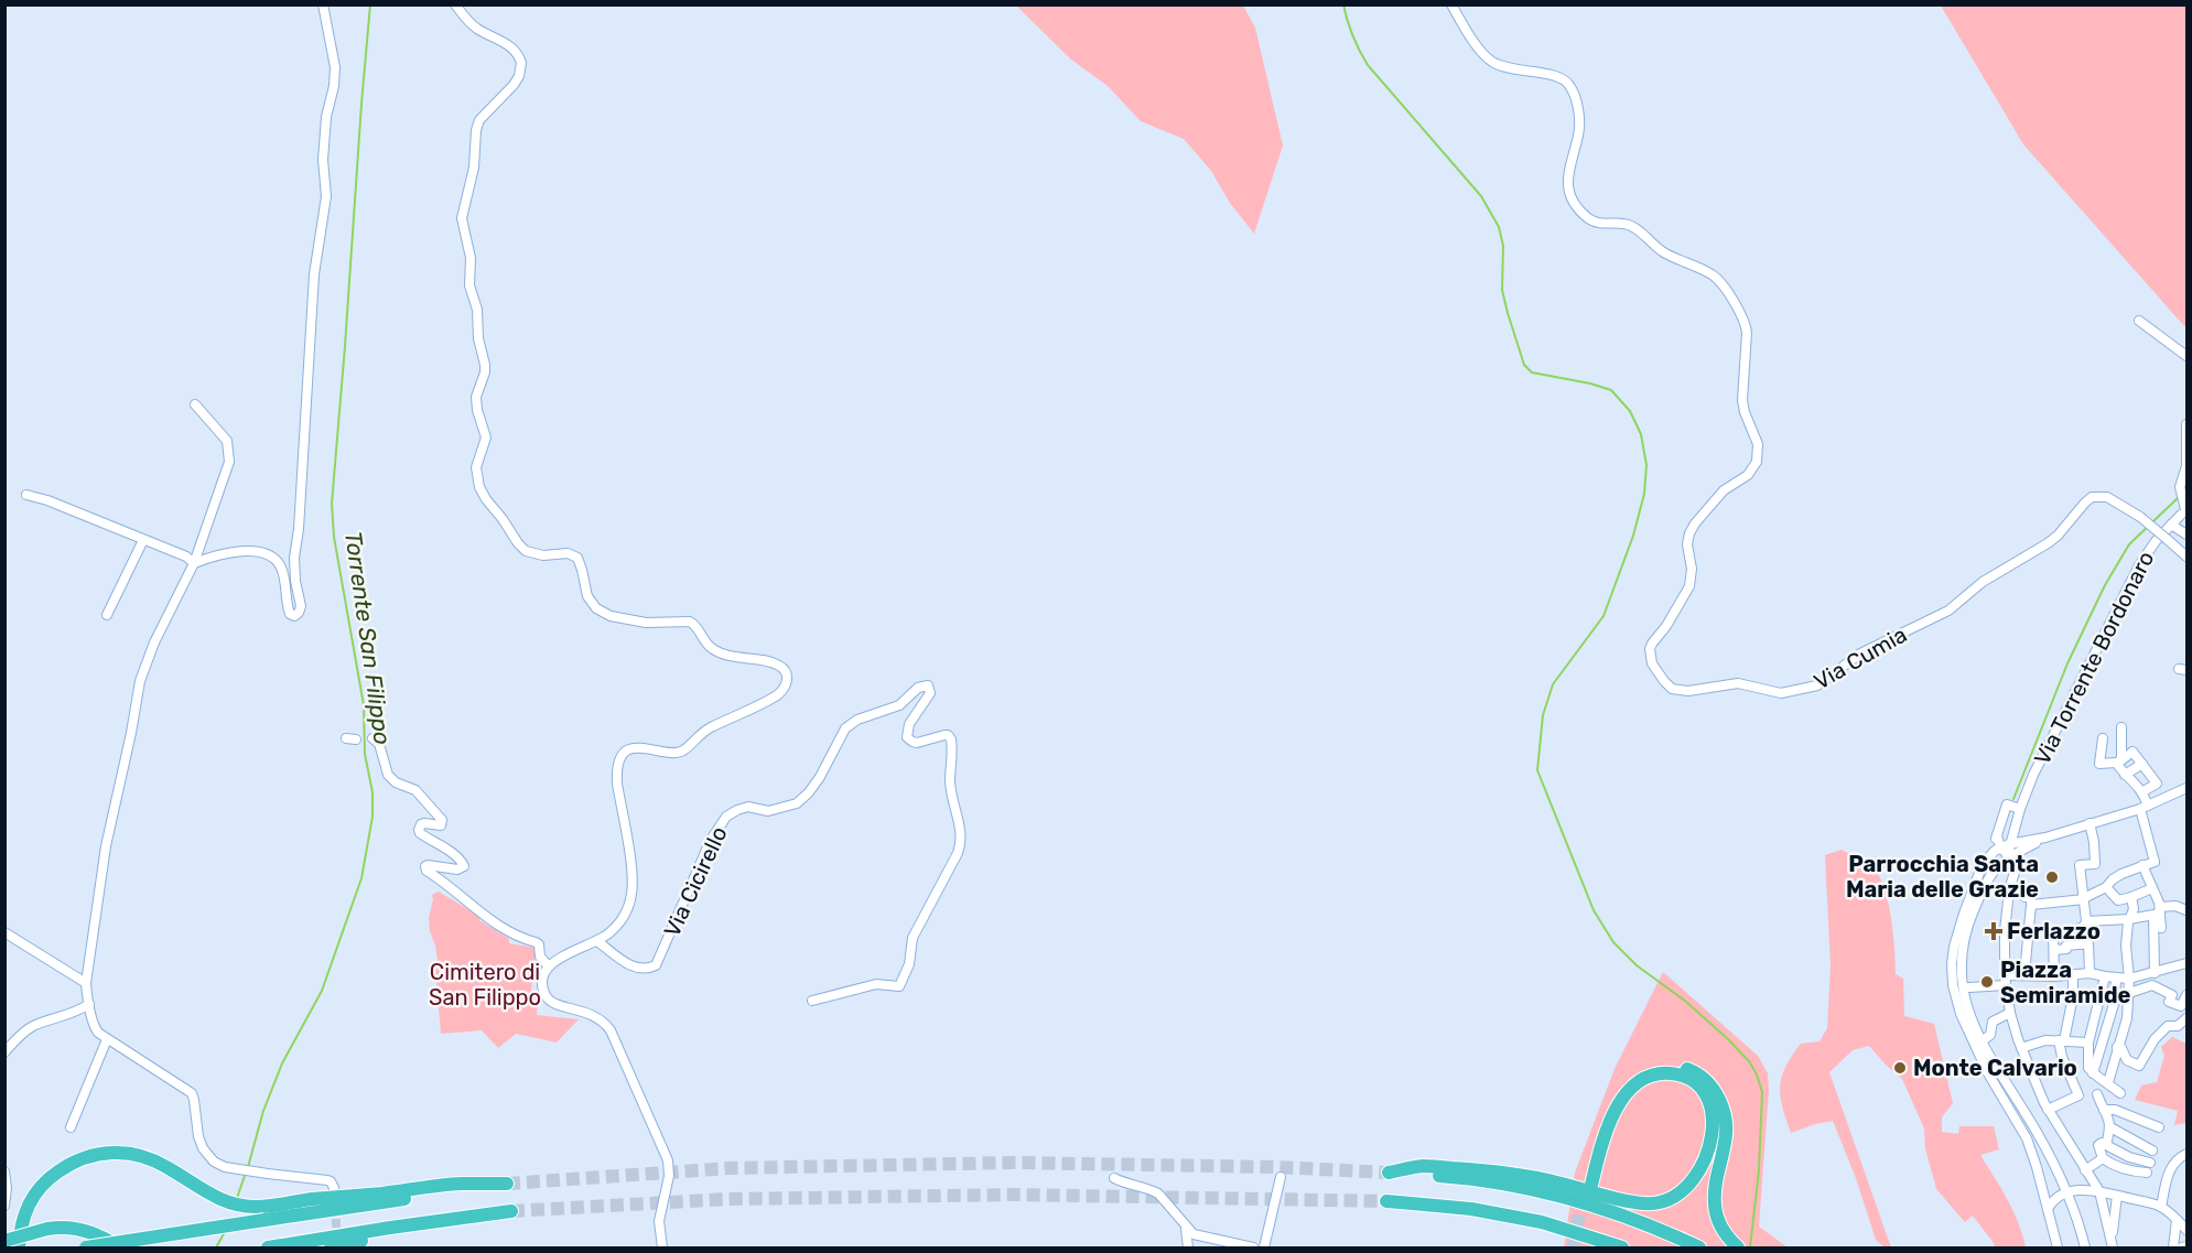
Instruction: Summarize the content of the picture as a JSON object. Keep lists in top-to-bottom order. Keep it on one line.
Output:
{"streets":{"street":["Via Cumia","Via Torrente Bordonaro","Via Cicirello"]},"water":["Torrente San Filippo"],"parks":["Cimitero di San Filippo"],"places":{"other":["Parrocchia Santa Maria delle Grazie","Piazza Semiramide","Monte Calvario"],"health":["Ferlazzo"]}}
